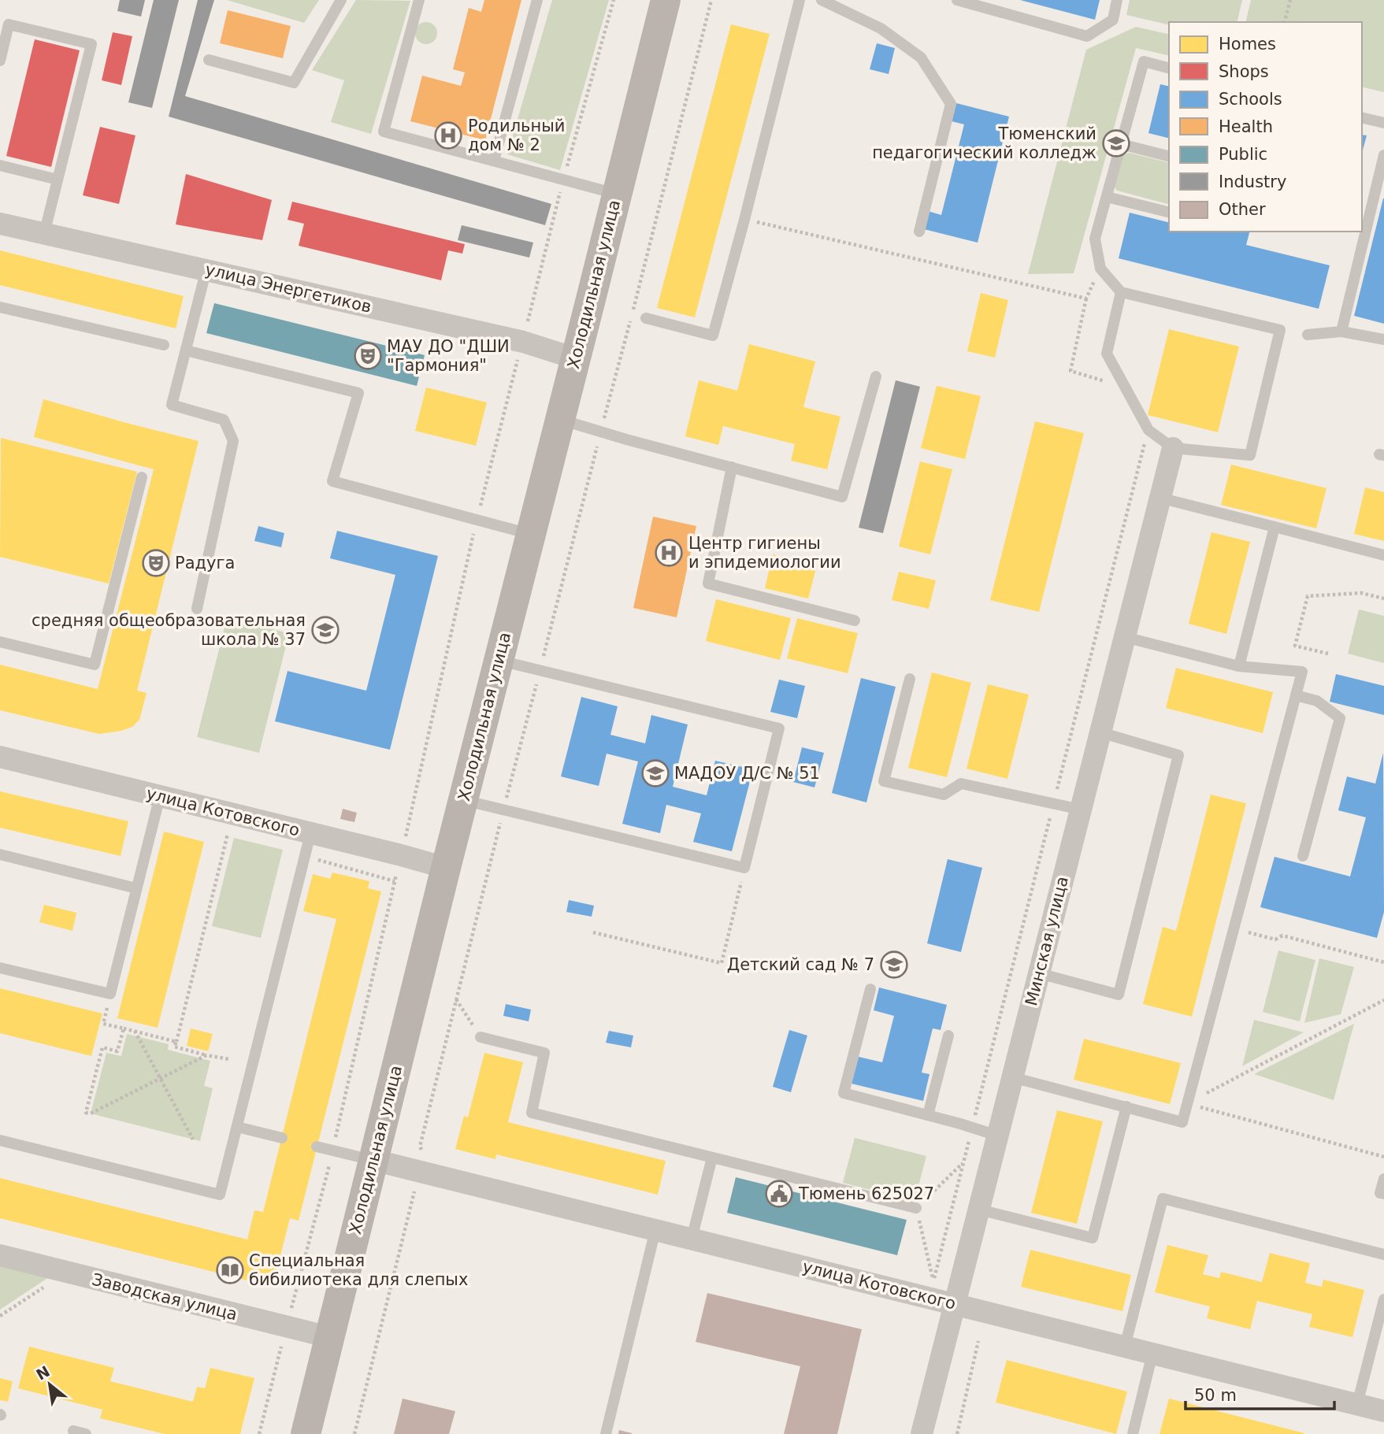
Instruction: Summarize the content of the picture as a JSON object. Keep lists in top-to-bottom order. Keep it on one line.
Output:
{"streets":{"street":["Холодильная улица","улица Энергетиков","улица Котовского","Минская улица","Заводская улица"]},"crossings":[["Холодильная улица","улица Энергетиков"],["Холодильная улица","улица Котовского"],["Холодильная улица","Заводская улица"],["улица Котовского","Минская улица"]],"places":{"hospital":["Родильный дом № 2","Центр гигиены и эпидемиологии"],"school or university":["Тюменский педагогический колледж","средняя общеобразовательная школа № 37","МАДОУ Д/С № 51","Детский сад № 7"],"theatre":["МАУ ДО \"ДШИ \"Гармония\"","Радуга"],"public building":["Тюмень 625027"],"library":["Специальная бибилиотека для слепых"]},"legend":["Homes","Shops","Schools","Health","Public","Industry","Other"],"scale_bar":"50 m","north":"top left"}
